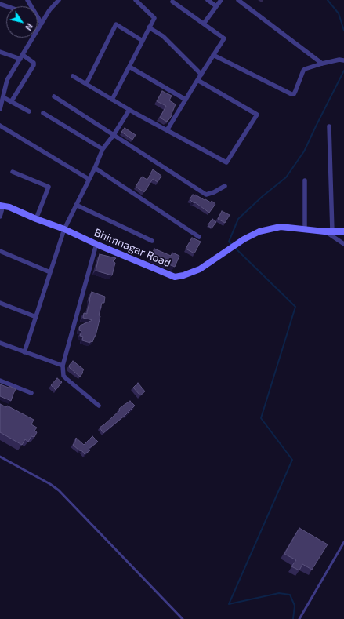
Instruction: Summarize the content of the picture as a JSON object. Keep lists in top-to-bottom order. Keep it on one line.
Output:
{"streets":{"street":["Bhimnagar Road"]},"north":"bottom right"}
